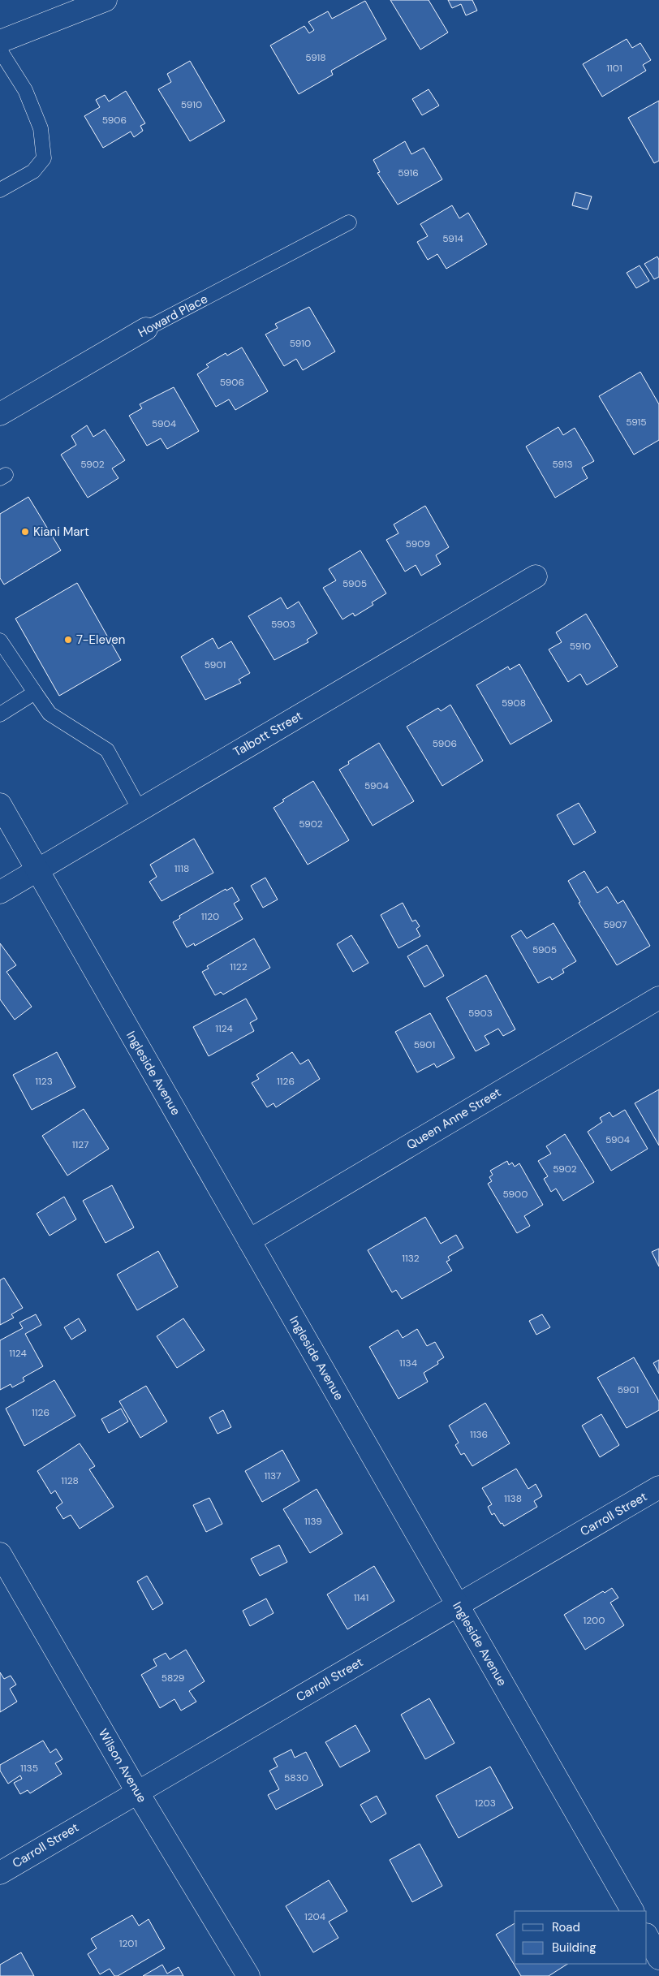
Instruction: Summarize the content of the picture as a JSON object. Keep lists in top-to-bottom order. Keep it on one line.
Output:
{"streets":{"street":["Howard Place","Talbott Street","Ingleside Avenue","Queen Anne Street","Carroll Street","Wilson Avenue"]},"crossings":[["Talbott Street","Ingleside Avenue"],["Ingleside Avenue","Queen Anne Street"],["Ingleside Avenue","Carroll Street"],["Carroll Street","Wilson Avenue"]],"places":["Kiani Mart","7-Eleven"],"house_numbers":["5918","1101","5910","5906","5916","5914","5910","5906","5915","5904","5902","5913","5909","5905","5903","5910","5901","5908","5906","5904","5902","1118","1120","5907","5905","1122","5903","1124","5901","1123","1126","5904","1127","5902","5900","1132","1124","1134","5901","1126","1136","1137","1128","1138","1139","1141","1200","5829","1135","5830","1203","1204","1201"],"legend":["Road","Building"]}
